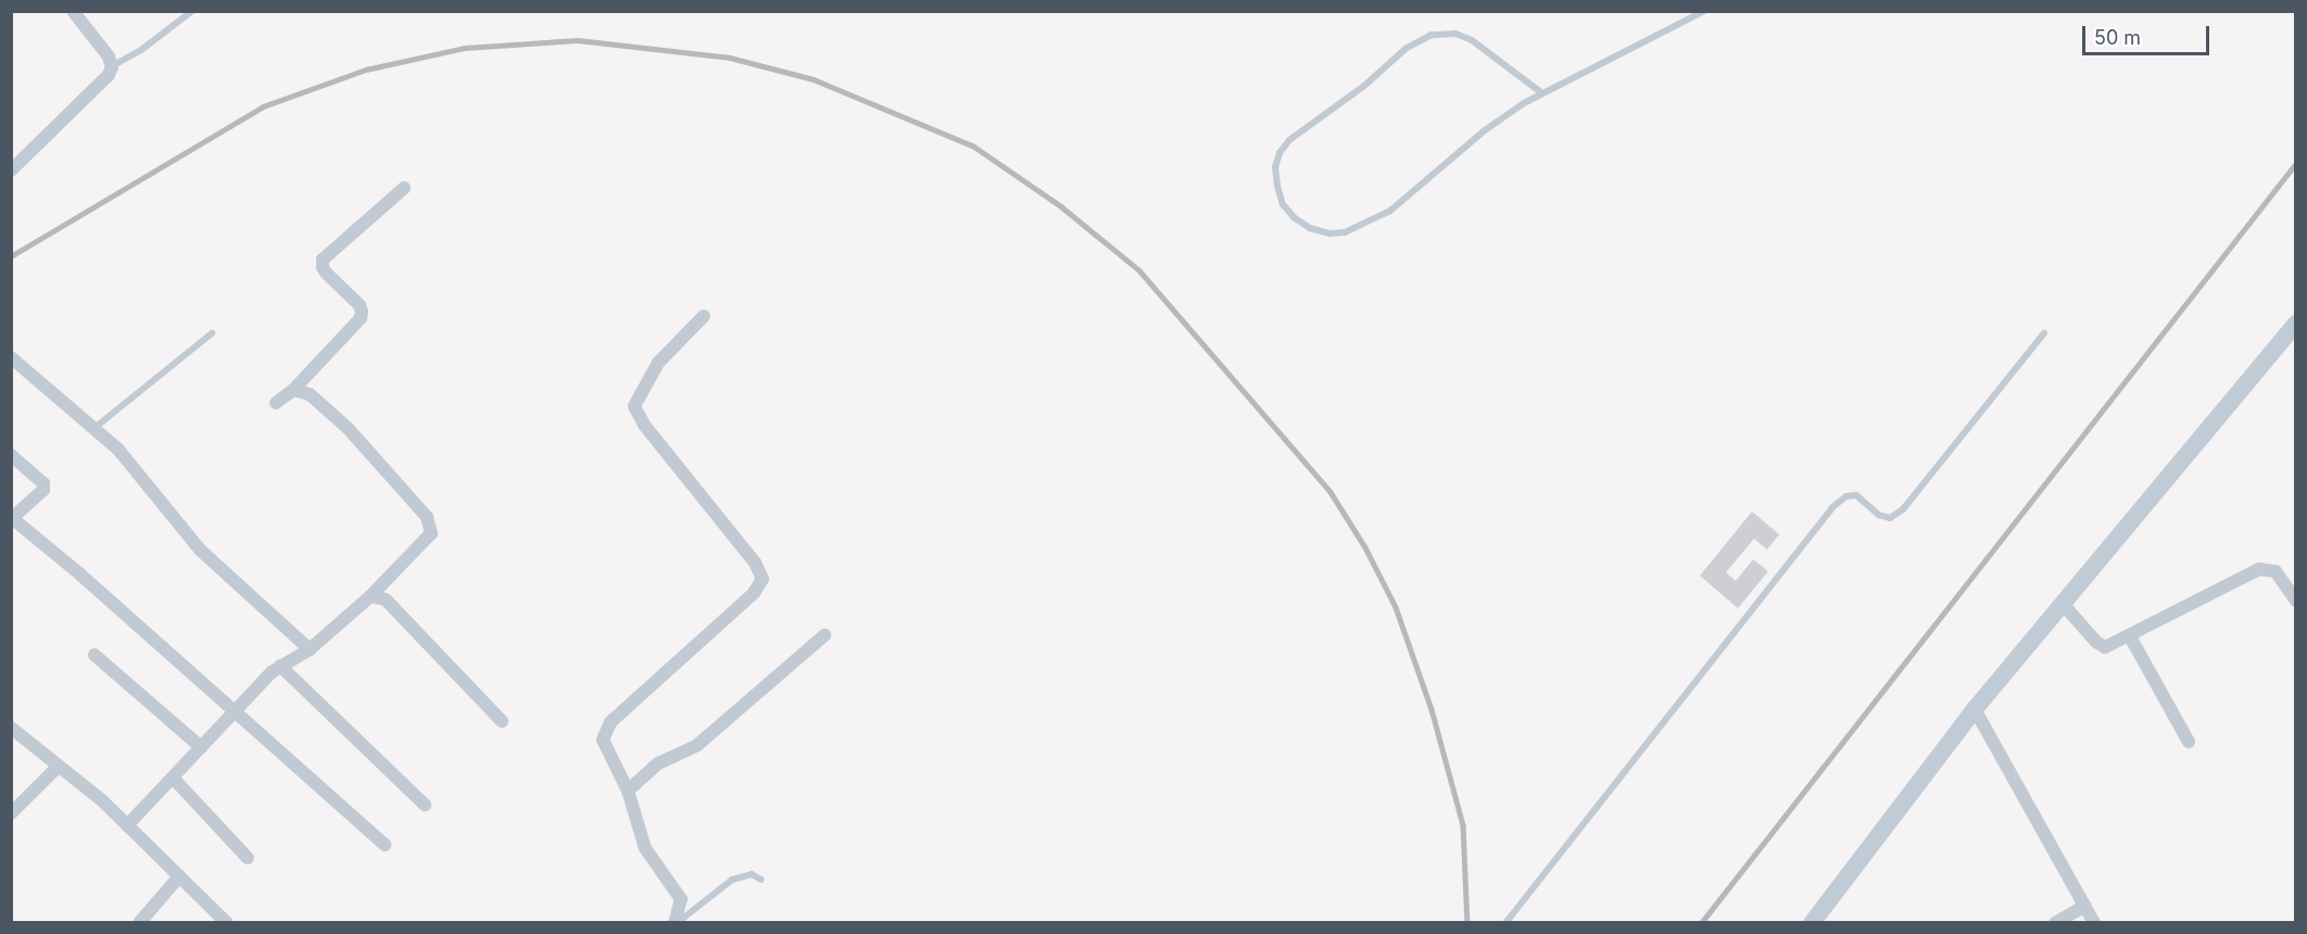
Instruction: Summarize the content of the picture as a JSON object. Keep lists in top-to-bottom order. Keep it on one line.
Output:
{"scale_bar":"50 m"}
